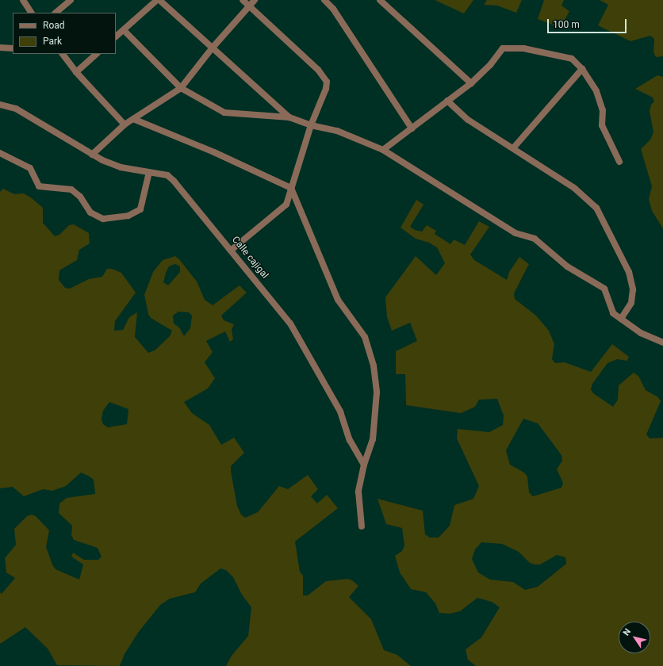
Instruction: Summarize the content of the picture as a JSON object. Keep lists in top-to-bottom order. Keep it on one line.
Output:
{"streets":{"street":["Calle cajigal"]},"legend":["Road","Park"],"scale_bar":"100 m","north":"top left"}
